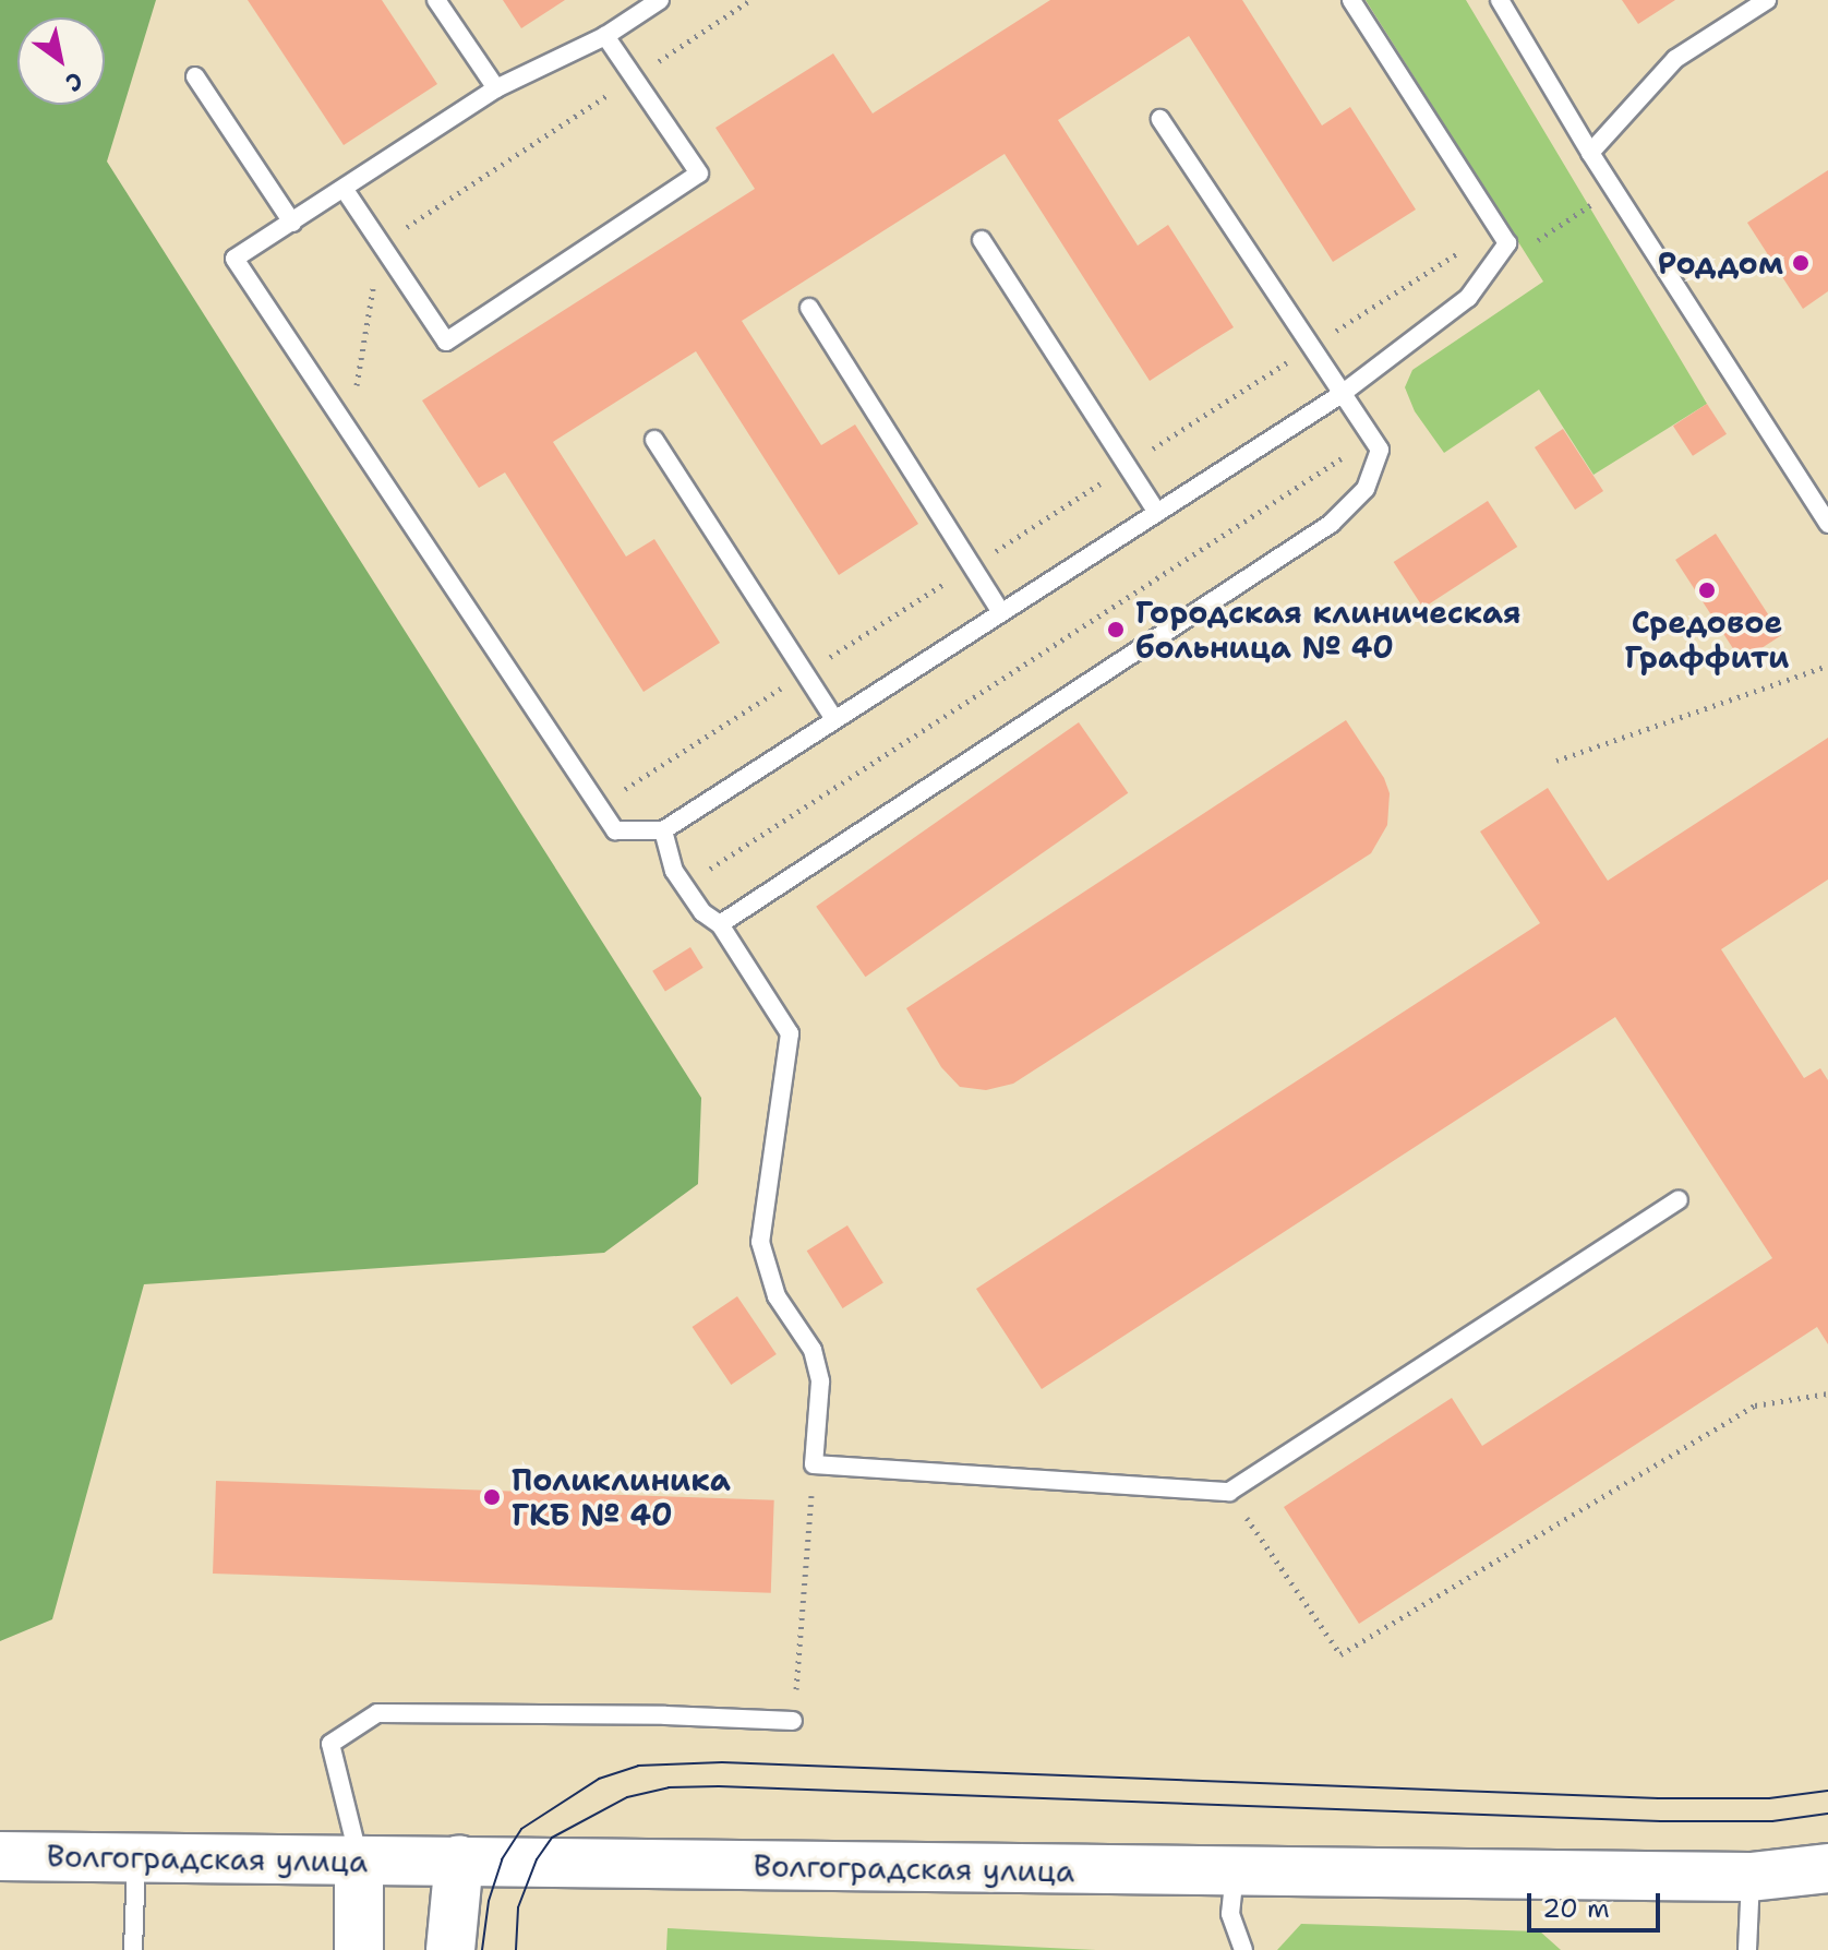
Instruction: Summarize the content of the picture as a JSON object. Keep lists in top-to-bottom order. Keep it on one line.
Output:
{"streets":{"street":["Волгоградская улица"]},"places":["Роддом","Средовое Граффити","Городская клиническая больница № 40","Поликлиника ГКБ № 40"],"scale_bar":"20 m","north":"bottom right"}
